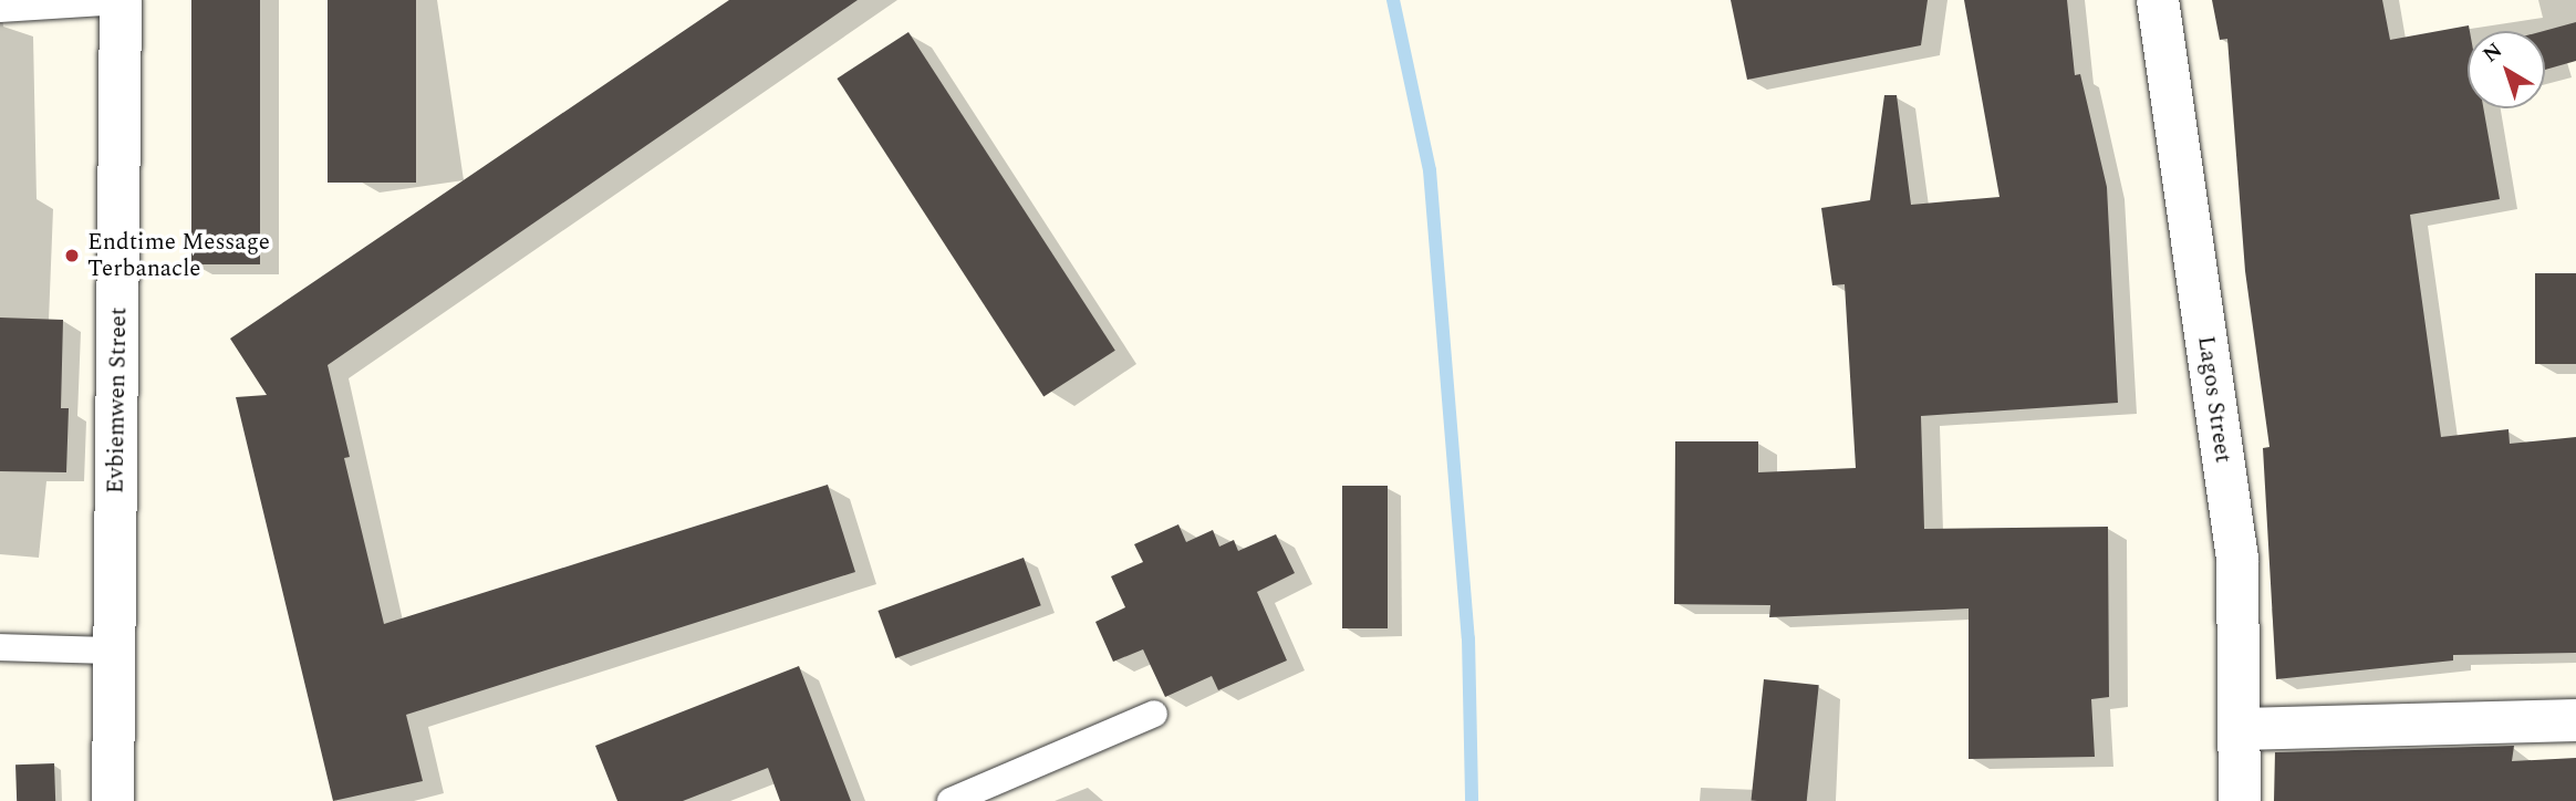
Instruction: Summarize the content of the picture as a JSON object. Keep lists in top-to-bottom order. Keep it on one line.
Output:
{"streets":{"street":["Lagos Street","Evbiemwen Street"]},"places":["Endtime Message Terbanacle"],"north":"top left"}
